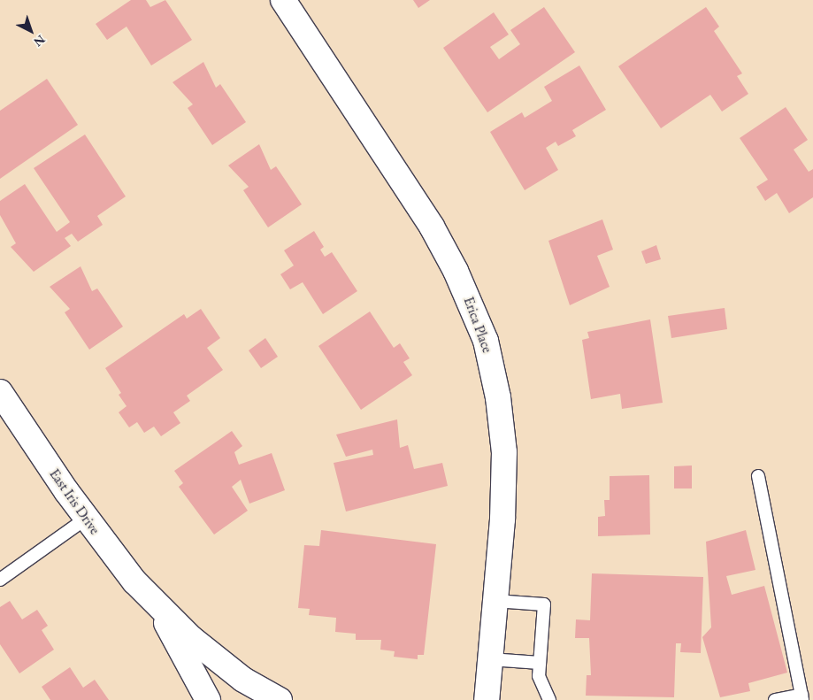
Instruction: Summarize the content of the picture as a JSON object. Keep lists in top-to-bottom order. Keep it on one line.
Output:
{"streets":{"street":["Erica Place","East Iris Drive"]},"north":"bottom right"}
